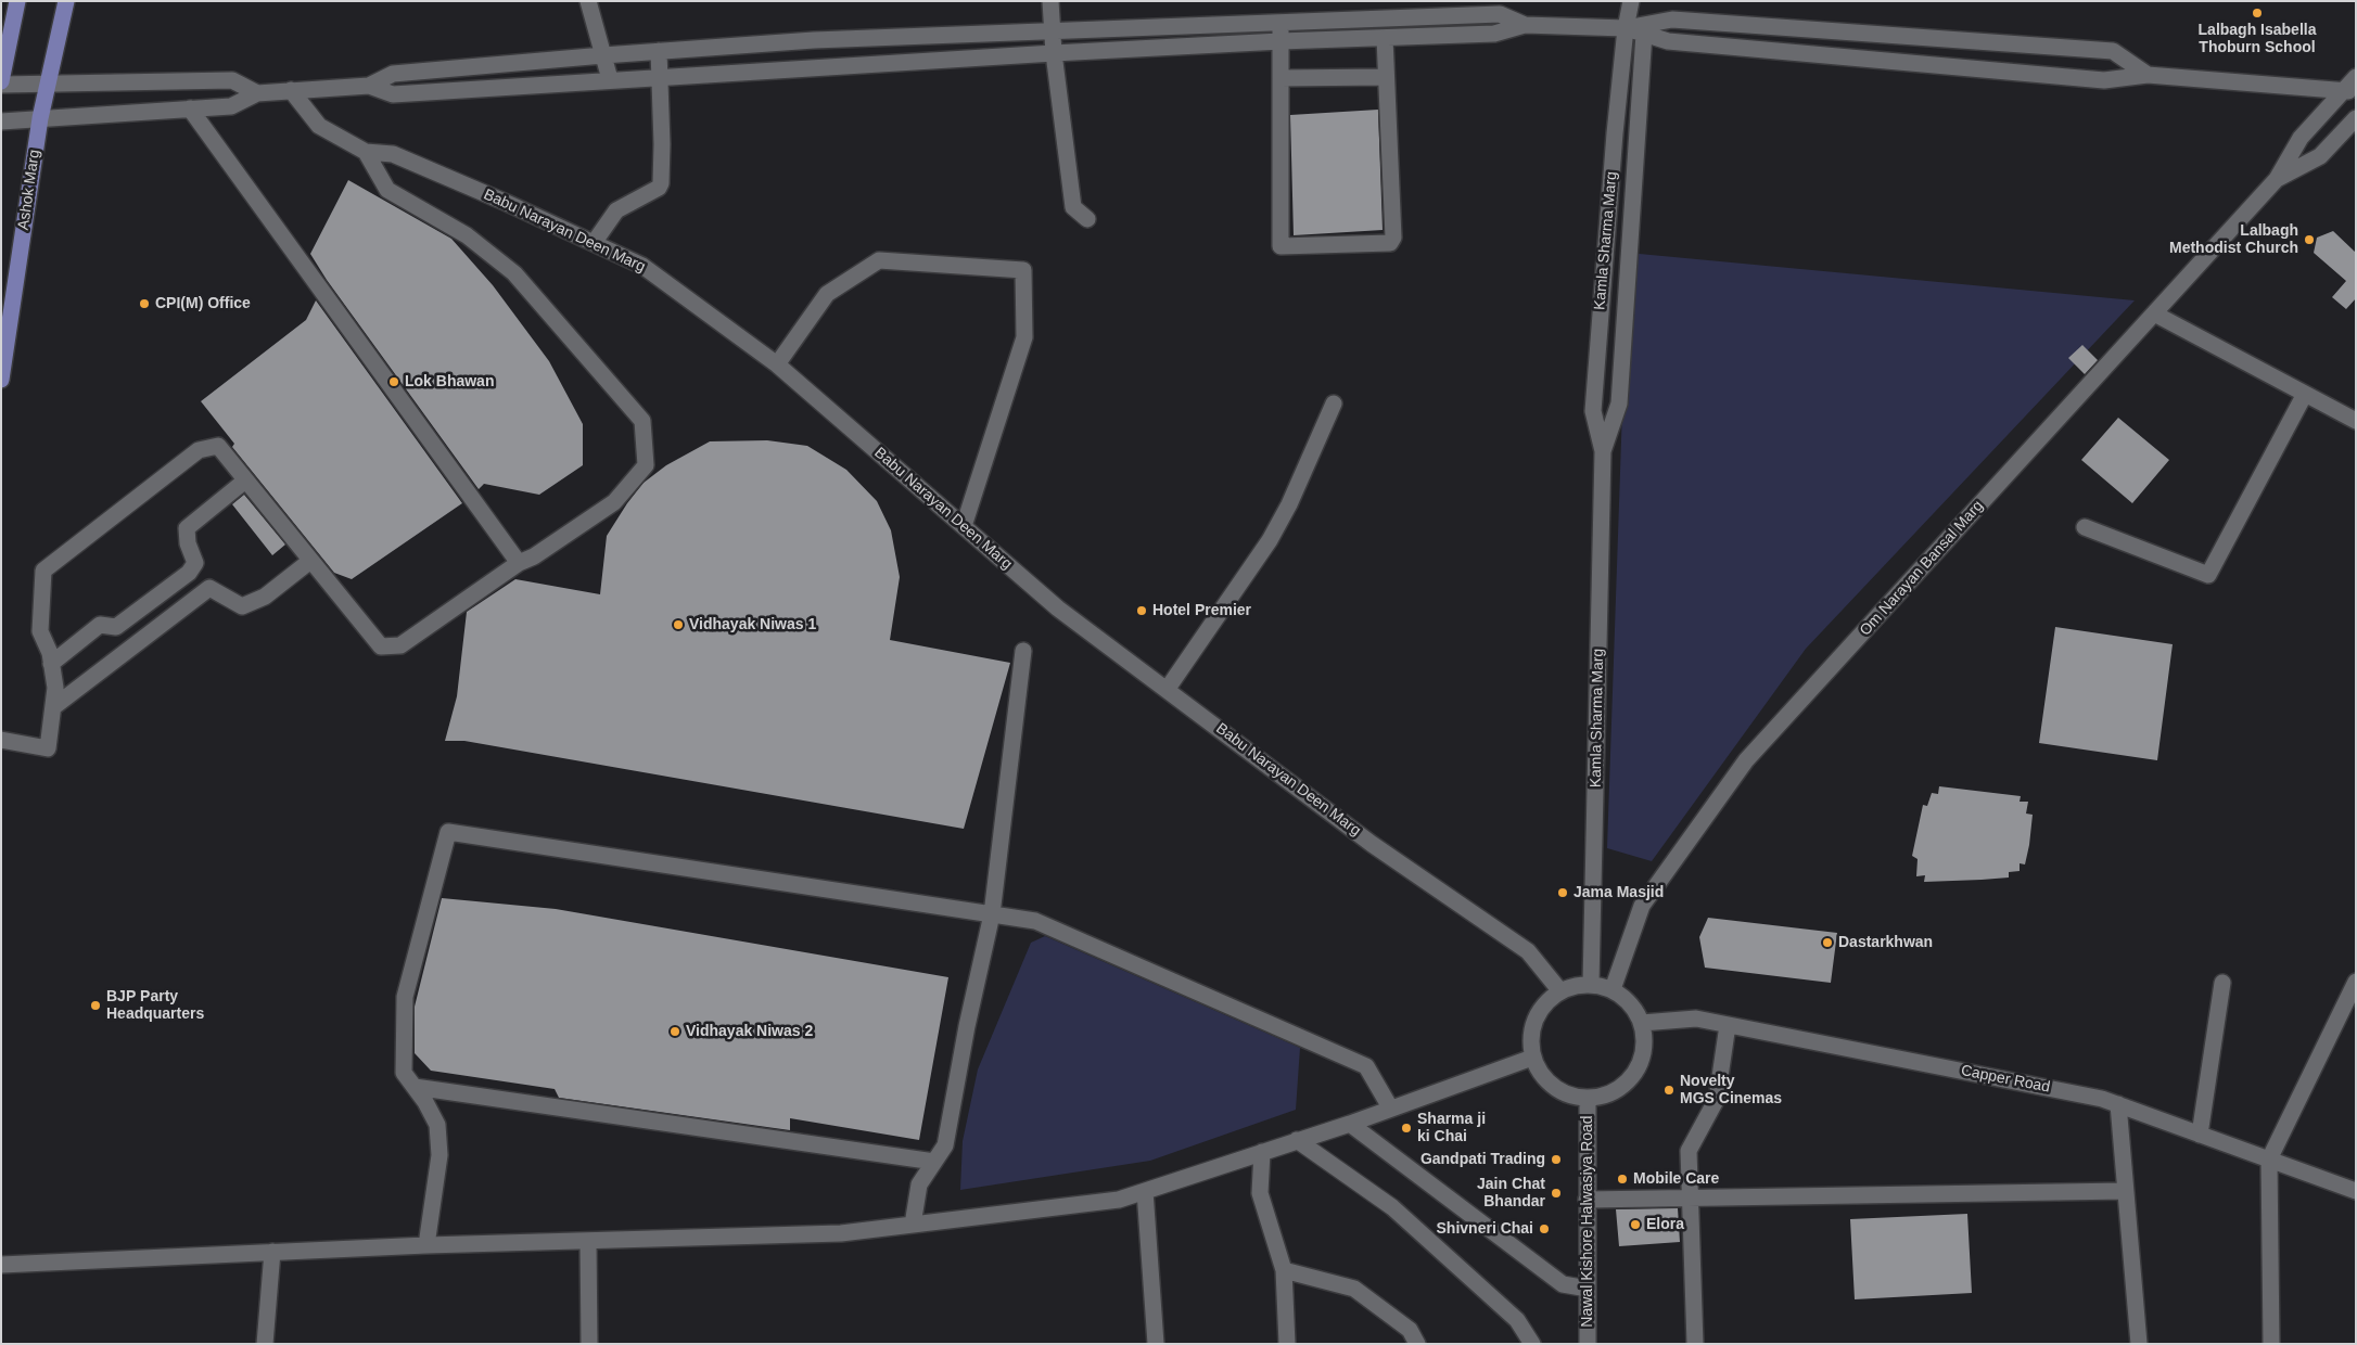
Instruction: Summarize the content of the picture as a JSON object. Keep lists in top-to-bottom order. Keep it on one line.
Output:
{"streets":{"main road":["Ashok Marg"],"street":["Babu Narayan Deen Marg","Kamla Sharma Marg","Om Narayan Bansal Marg","Capper Road","Nawal Kishore Halwasiya Road"]},"crossings":[["Babu Narayan Deen Marg","Kamla Sharma Marg"],["Babu Narayan Deen Marg","Om Narayan Bansal Marg"],["Babu Narayan Deen Marg","Capper Road"],["Babu Narayan Deen Marg","Nawal Kishore Halwasiya Road"],["Kamla Sharma Marg","Om Narayan Bansal Marg"],["Kamla Sharma Marg","Capper Road"],["Kamla Sharma Marg","Nawal Kishore Halwasiya Road"],["Om Narayan Bansal Marg","Capper Road"],["Om Narayan Bansal Marg","Nawal Kishore Halwasiya Road"],["Capper Road","Nawal Kishore Halwasiya Road"]],"places":["Lalbagh Isabella Thoburn School","Lalbagh Methodist Church","CPI(M) Office","Lok Bhawan","Hotel Premier","Vidhayak Niwas 1","Jama Masjid","Dastarkhwan","BJP Party Headquarters","Vidhayak Niwas 2","Novelty MGS Cinemas","Sharma ji ki Chai","Gandpati Trading","Mobile Care","Jain Chat Bhandar","Elora","Shivneri Chai"]}
